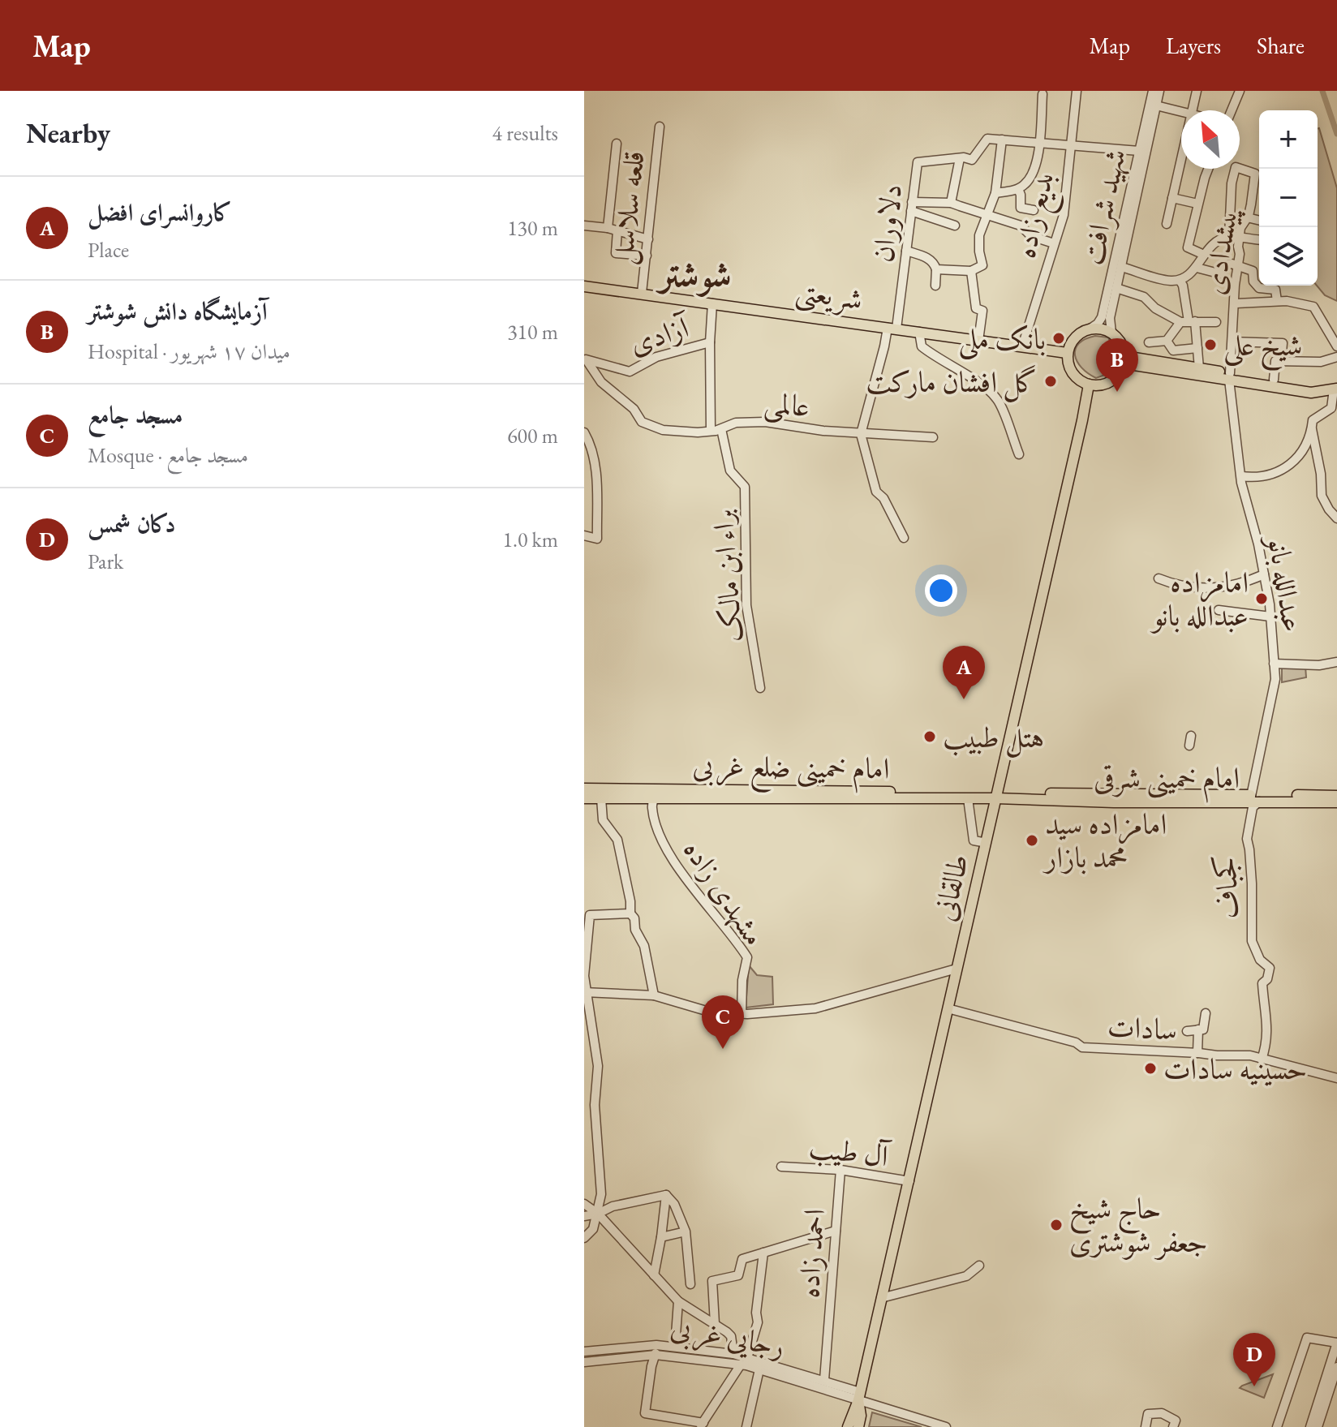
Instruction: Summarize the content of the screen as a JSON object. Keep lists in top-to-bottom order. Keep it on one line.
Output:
{"streets":{"main road":["شریعتی","امام خمینی ضلع غربی","امام خمینی شرقی","طالقانی"],"street":["شهید شرافت","قلعه سلاسل","بدیع زاده","دلاوران","پیشدادی","آزادی","عالمی","براء ابن مالک","عبدالله بانو","کجباف","مشهدی زاده","سادات","آل طیب","احمد زاده","رجایی غربی"]},"crossings":[["شهید شرافت","شریعتی"],["شهید شرافت","طالقانی"],["قلعه سلاسل","شریعتی"],["بدیع زاده","شریعتی"],["دلاوران","شریعتی"],["دلاوران","عالمی"],["پیشدادی","عبدالله بانو"],["شریعتی","طالقانی"],["آزادی","عالمی"],["عالمی","براء ابن مالک"],["عبدالله بانو","امام خمینی شرقی"],["عبدالله بانو","کجباف"],["امام خمینی ضلع غربی","امام خمینی شرقی"],["امام خمینی ضلع غربی","طالقانی"],["امام خمینی ضلع غربی","مشهدی زاده"],["امام خمینی شرقی","کجباف"],["امام خمینی شرقی","طالقانی"],["کجباف","سادات"],["طالقانی","سادات"],["طالقانی","آل طیب"],["طالقانی","رجایی غربی"],["آل طیب","احمد زاده"],["احمد زاده","رجایی غربی"]],"districts":["شوشتر"],"places":["بانک ملی","شیخ علی","گل افشان مارکت","امامزاده عبدالله بانو","هتل طبیب","امامزاده سید محمد بازار","حسینیه سادات","حاج شیخ جعفر شوشتری"],"north":"top left","page":{"header":"Map","nav":["Map","Layers","Share"],"heading":["Nearby","4 results"],"map_buttons":["+","−"],"list":[{"mark":"A","name":"کاروانسرای افضل","note":"Place","value":"130 m"},{"mark":"B","name":"آزمایشگاه دانش شوشتر","note":"Hospital · میدان ۱۷ شهریور","value":"310 m"},{"mark":"C","name":"مسجد جامع","note":"Mosque · مسجد جامع","value":"600 m"},{"mark":"D","name":"دکان شمس","note":"Park","value":"1.0 km"}],"pins":["B","A","C","D"]}}
